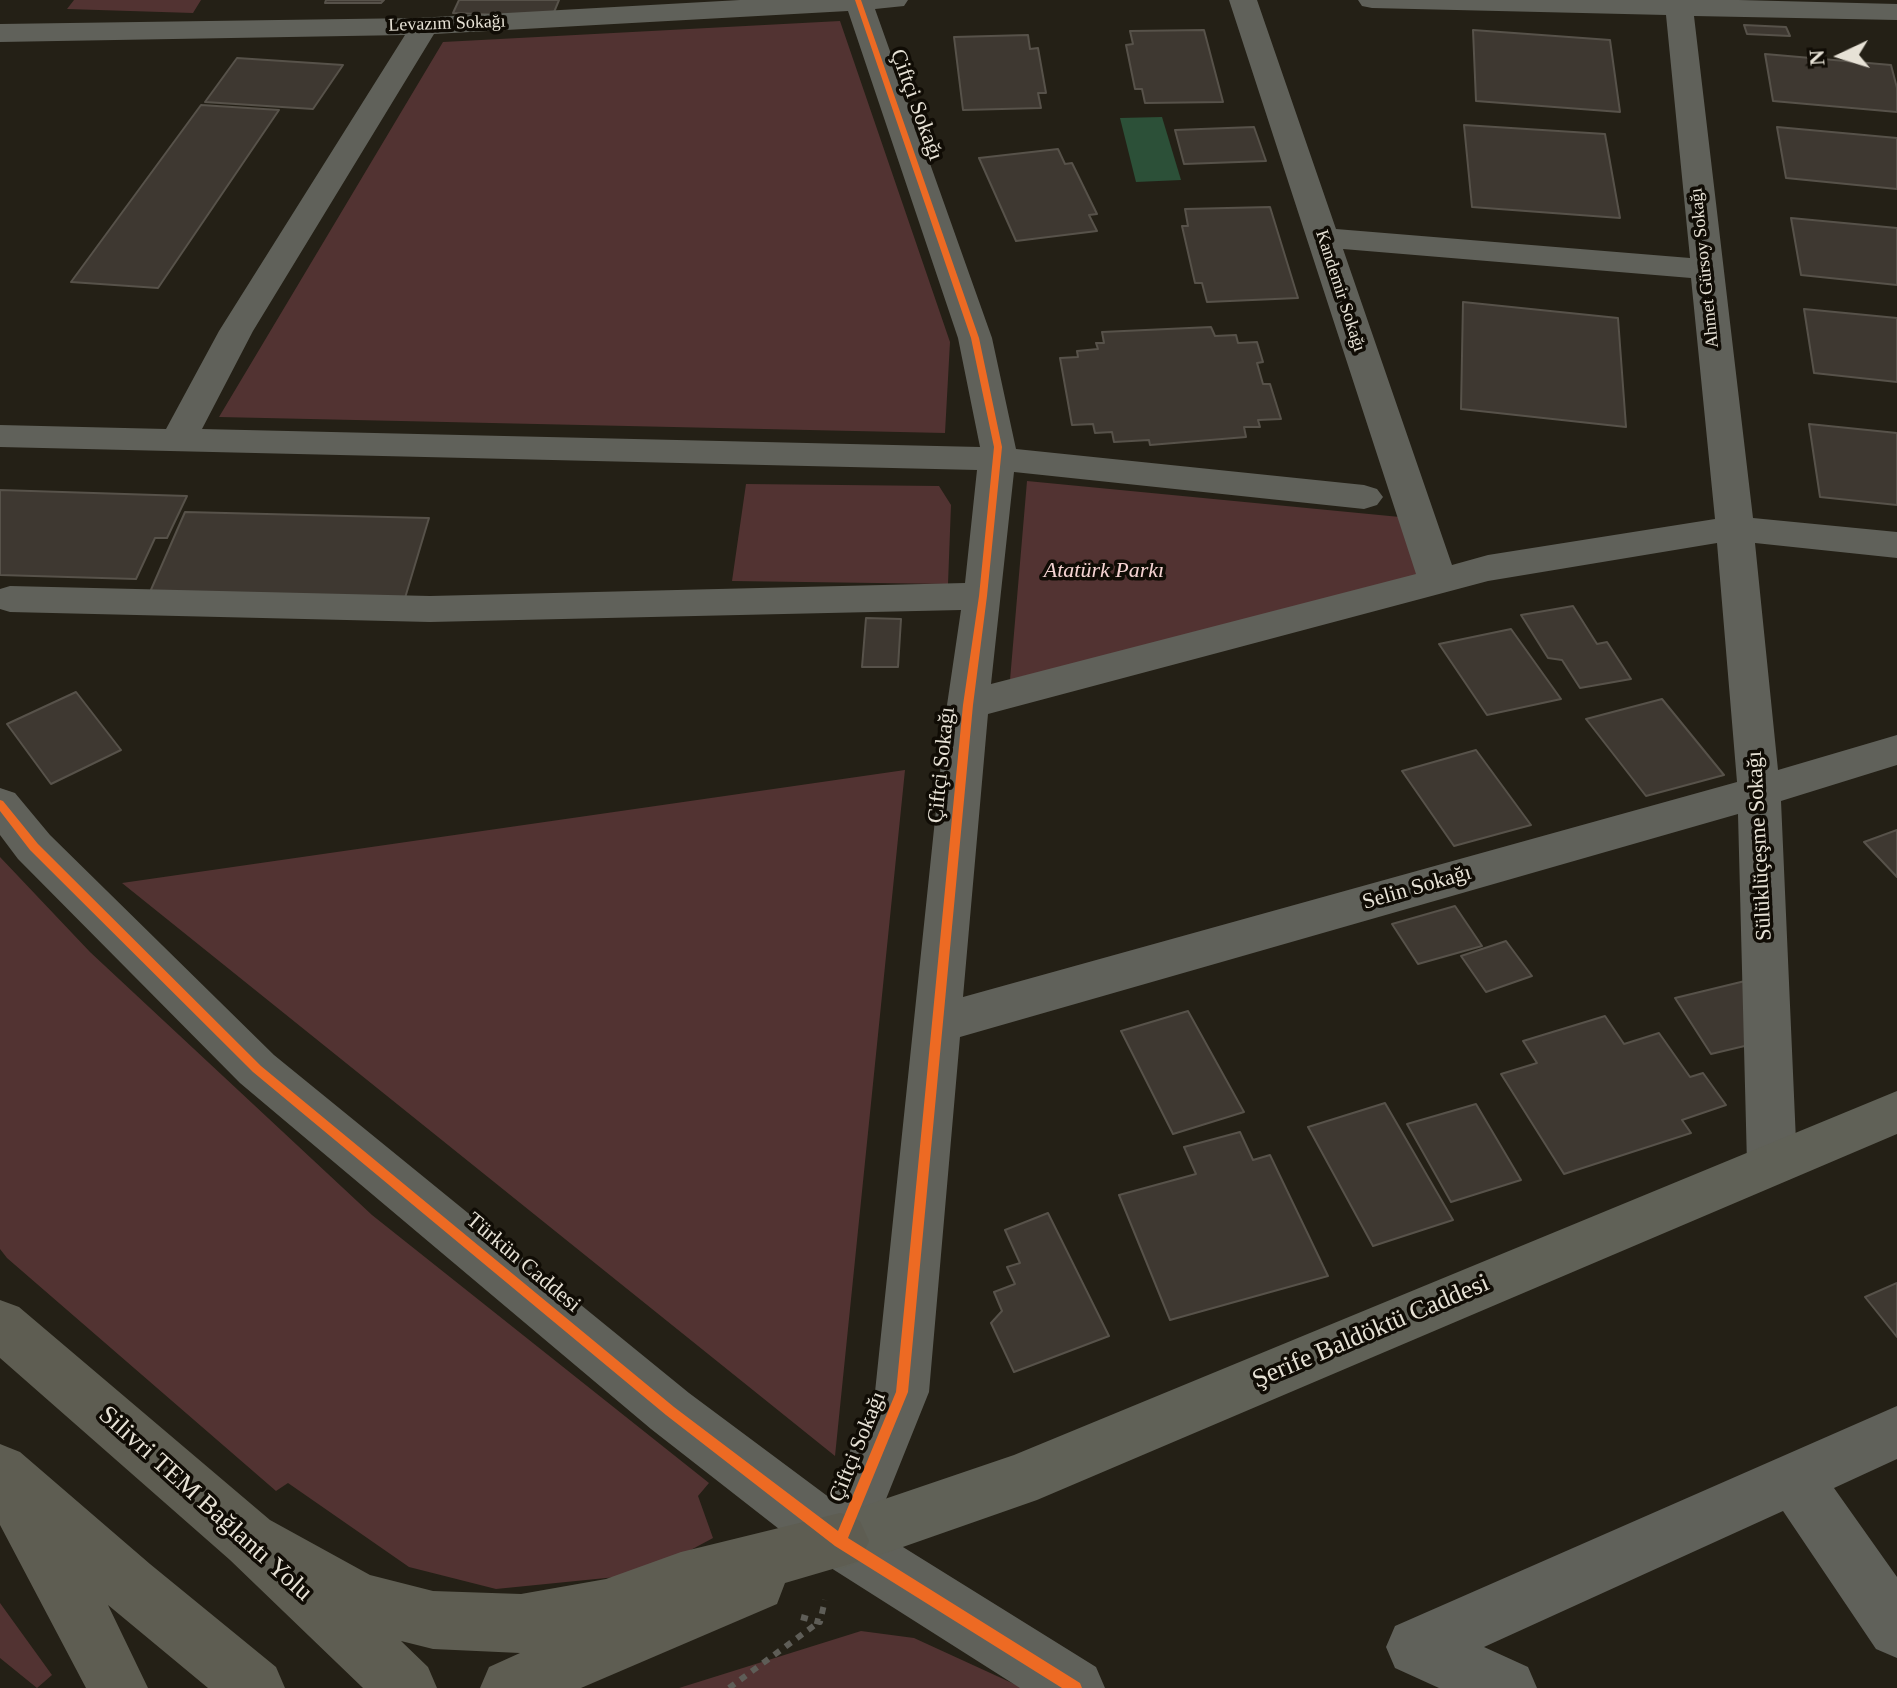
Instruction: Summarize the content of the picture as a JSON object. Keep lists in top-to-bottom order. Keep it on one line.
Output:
{"streets":{"highway":["Silivri TEM Bağlantı Yolu"],"main road":["Şerife Baldöktü Caddesi"],"street":["Levazım Sokağı","Çiftçi Sokağı","Ahmet Gürsoy Sokağı","Kandemir Sokağı","Sülüklüçeşme Sokağı","Selin Sokağı","Türkün Caddesi"]},"crossings":[["Levazım Sokağı","Çiftçi Sokağı"],["Çiftçi Sokağı","Selin Sokağı"],["Çiftçi Sokağı","Türkün Caddesi"],["Çiftçi Sokağı","Şerife Baldöktü Caddesi"],["Ahmet Gürsoy Sokağı","Sülüklüçeşme Sokağı"],["Sülüklüçeşme Sokağı","Selin Sokağı"],["Sülüklüçeşme Sokağı","Şerife Baldöktü Caddesi"],["Türkün Caddesi","Şerife Baldöktü Caddesi"]],"parks":["Atatürk Parkı"],"north":"left"}
